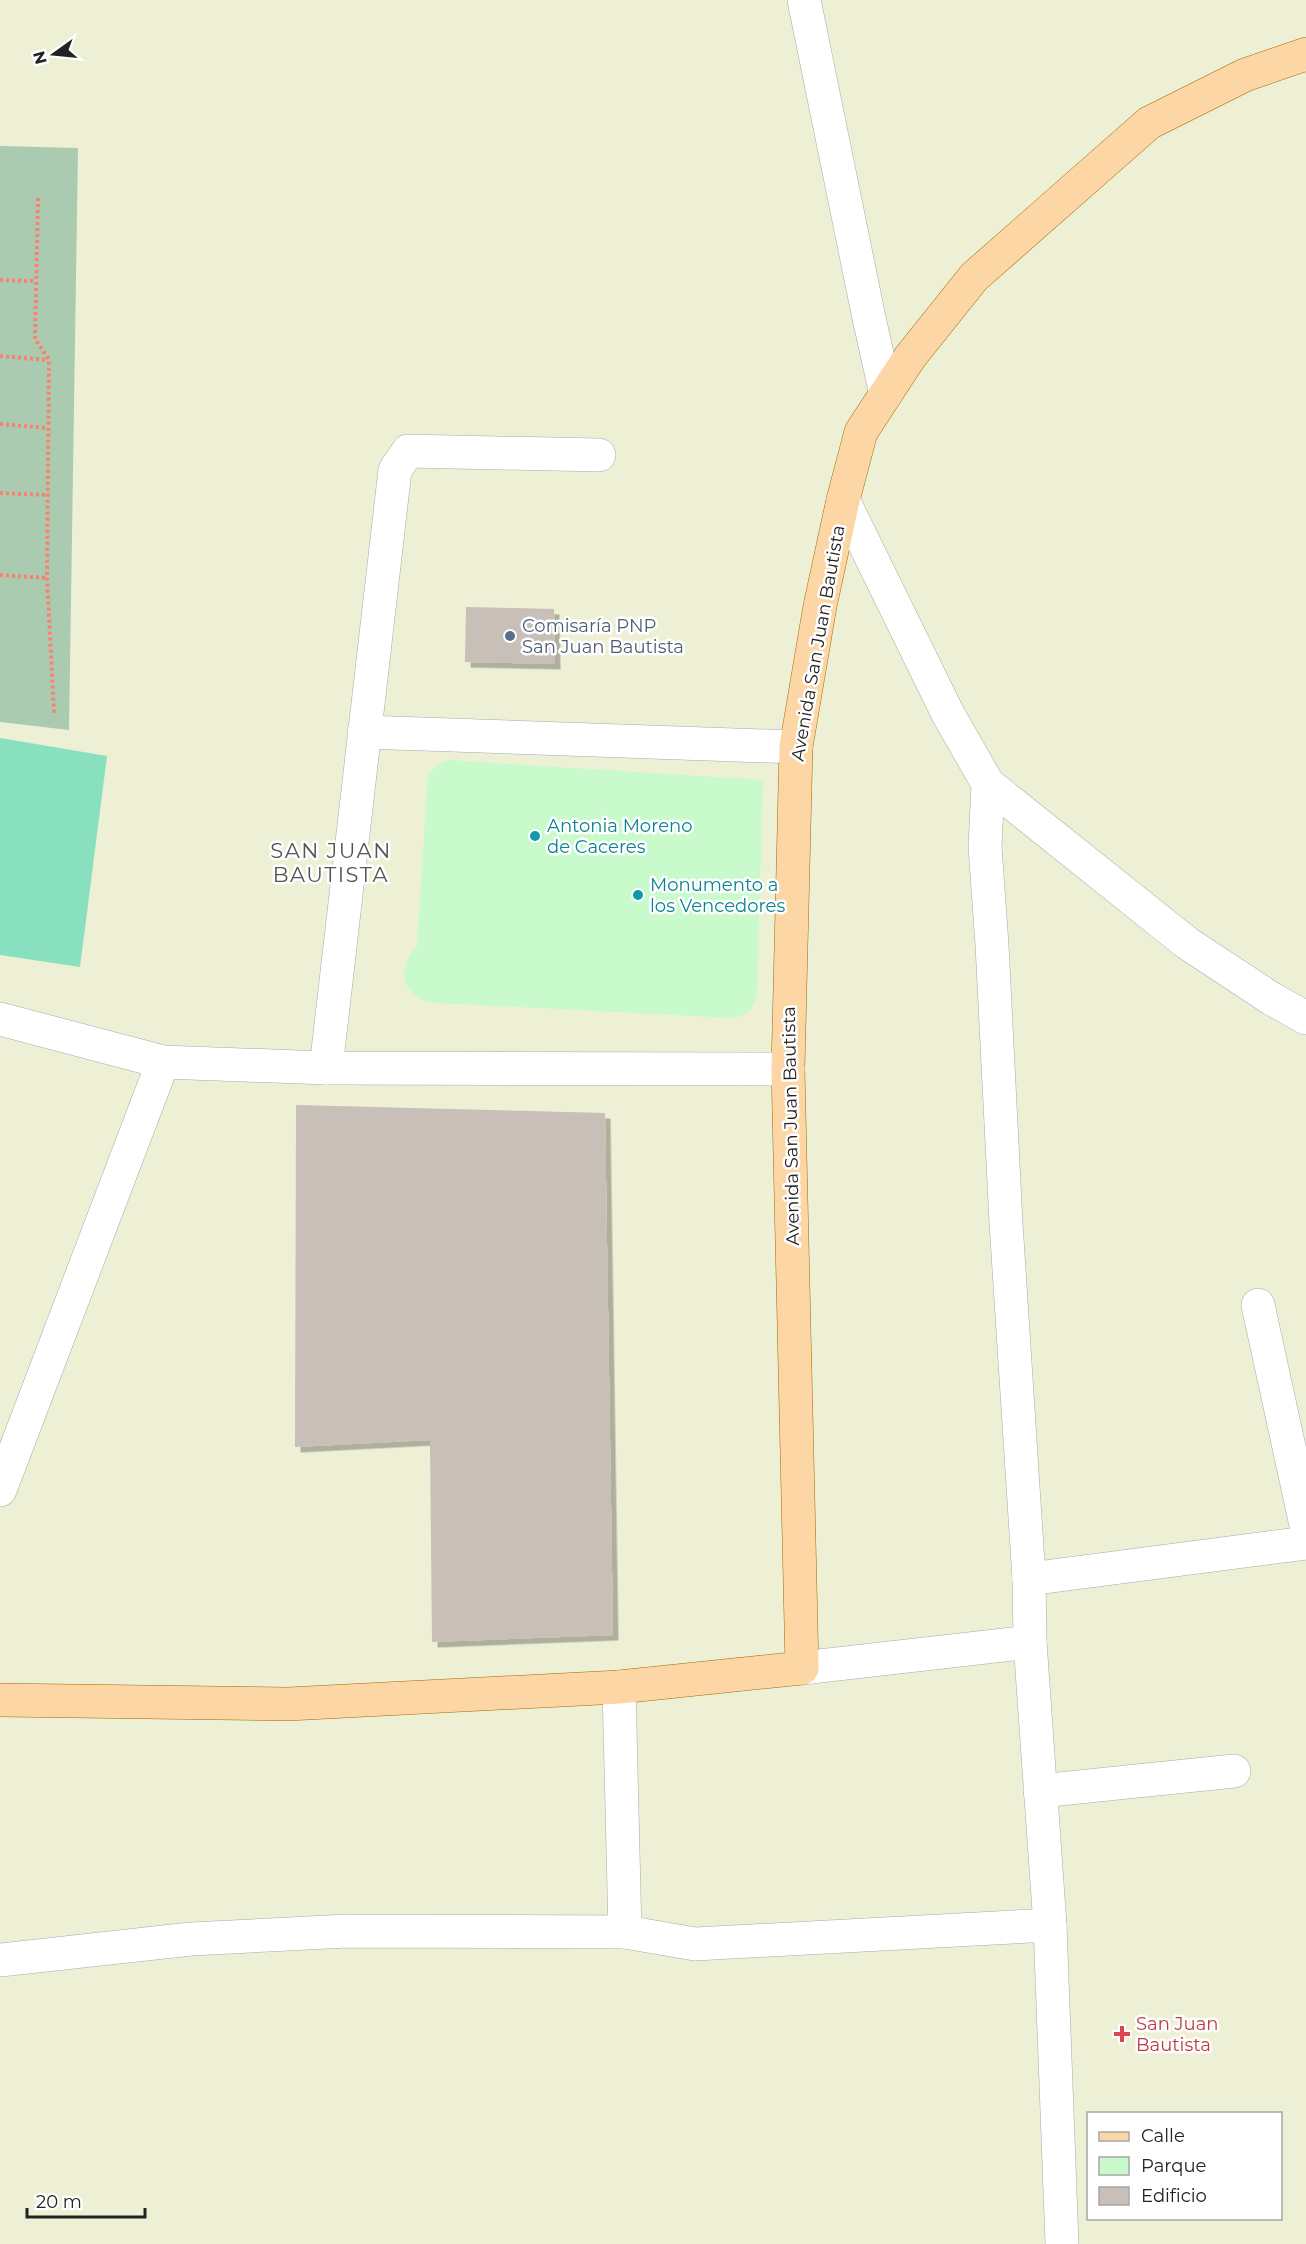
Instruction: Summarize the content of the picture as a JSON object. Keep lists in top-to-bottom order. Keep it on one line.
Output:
{"streets":{"main road":["Avenida San Juan Bautista"]},"districts":["SAN JUAN BAUTISTA"],"places":{"other":["Comisaría PNP San Juan Bautista","Antonia Moreno de Caceres","Monumento a los Vencedores"],"health":["San Juan Bautista"]},"legend":["Calle","Parque","Edificio"],"scale_bar":"20 m","north":"left"}
